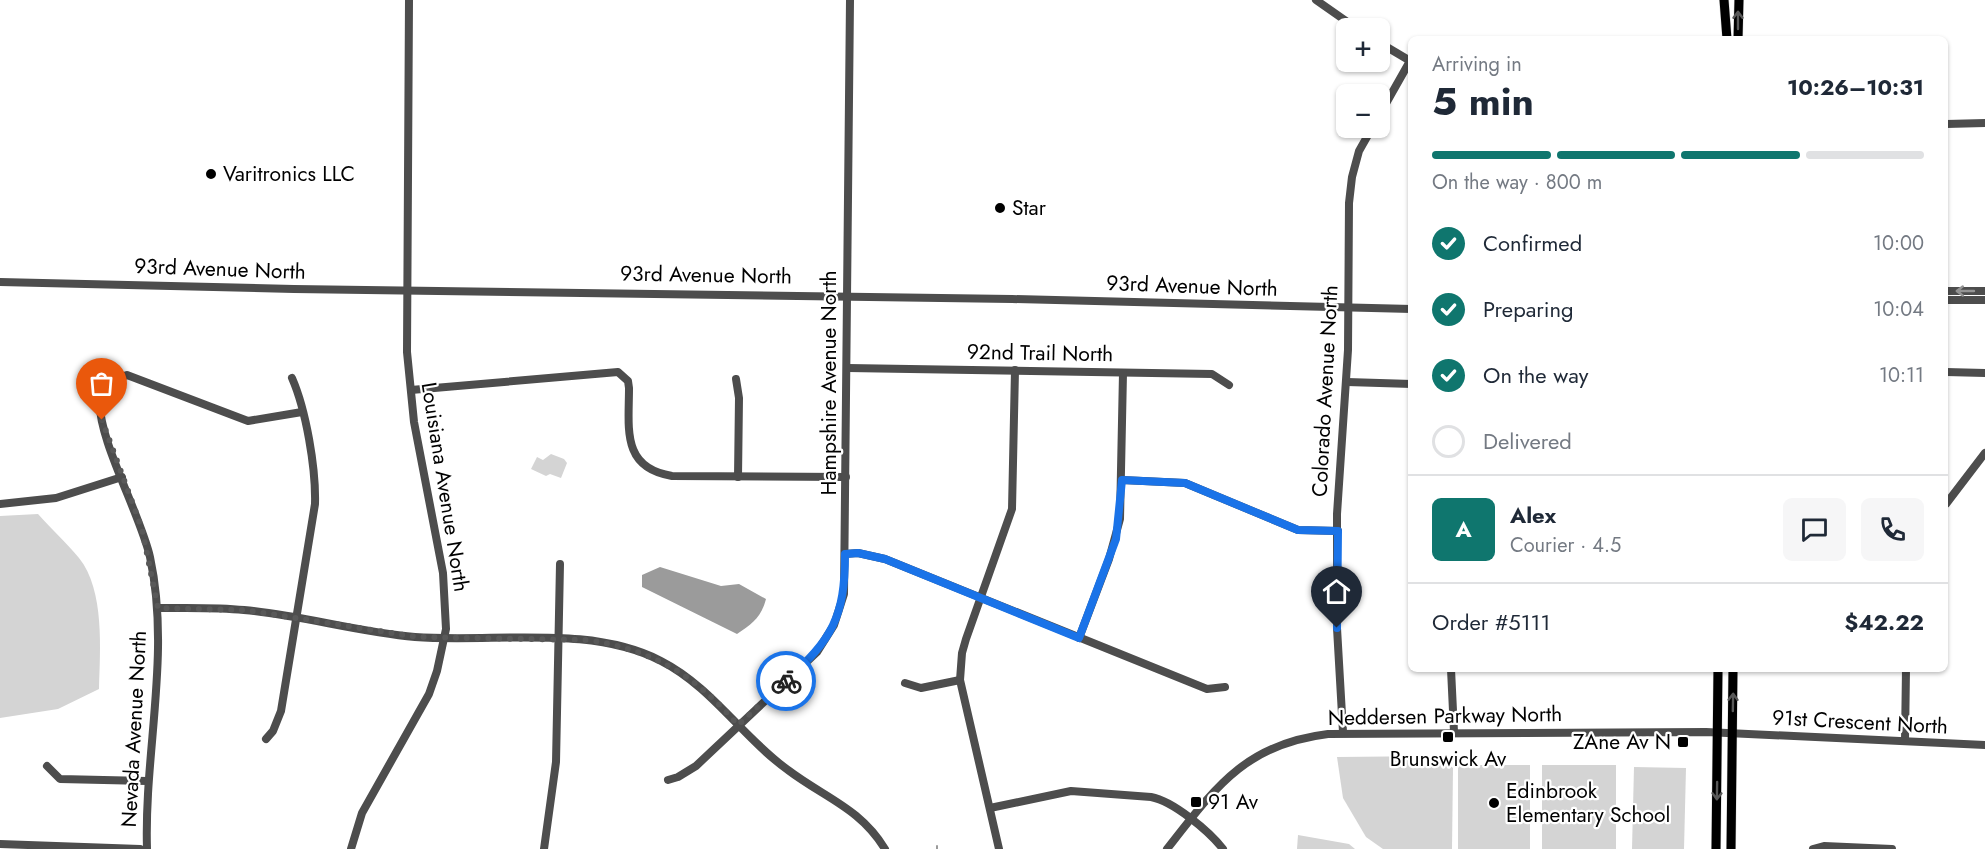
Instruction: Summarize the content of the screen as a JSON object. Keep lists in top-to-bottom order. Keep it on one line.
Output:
{"streets":{"street":["93rd Avenue North","92nd Trail North","Hampshire Avenue North","Colorado Avenue North","Louisiana Avenue North","Neddersen Parkway North","91st Crescent North","Nevada Avenue North"]},"crossings":[["93rd Avenue North","Hampshire Avenue North"],["93rd Avenue North","Colorado Avenue North"],["93rd Avenue North","Louisiana Avenue North"],["92nd Trail North","Hampshire Avenue North"],["Colorado Avenue North","Neddersen Parkway North"],["Neddersen Parkway North","91st Crescent North"]],"places":{"other":["Varitronics LLC","Star","Edinbrook Elementary School"],"transit":["Brunswick Av","ZAne Av N","91 Av"]},"page":{"map_buttons":["+","−"],"heading":["5 min","Arriving in","10:26–10:31"],"panel":["Alex","Courier · 4.5","Order #5111","$42.22"],"bar":"On the way · 800 m","list":[["Confirmed","10:00"],["Preparing","10:04"],["On the way","10:11"],"Delivered"],"round":"A"}}
